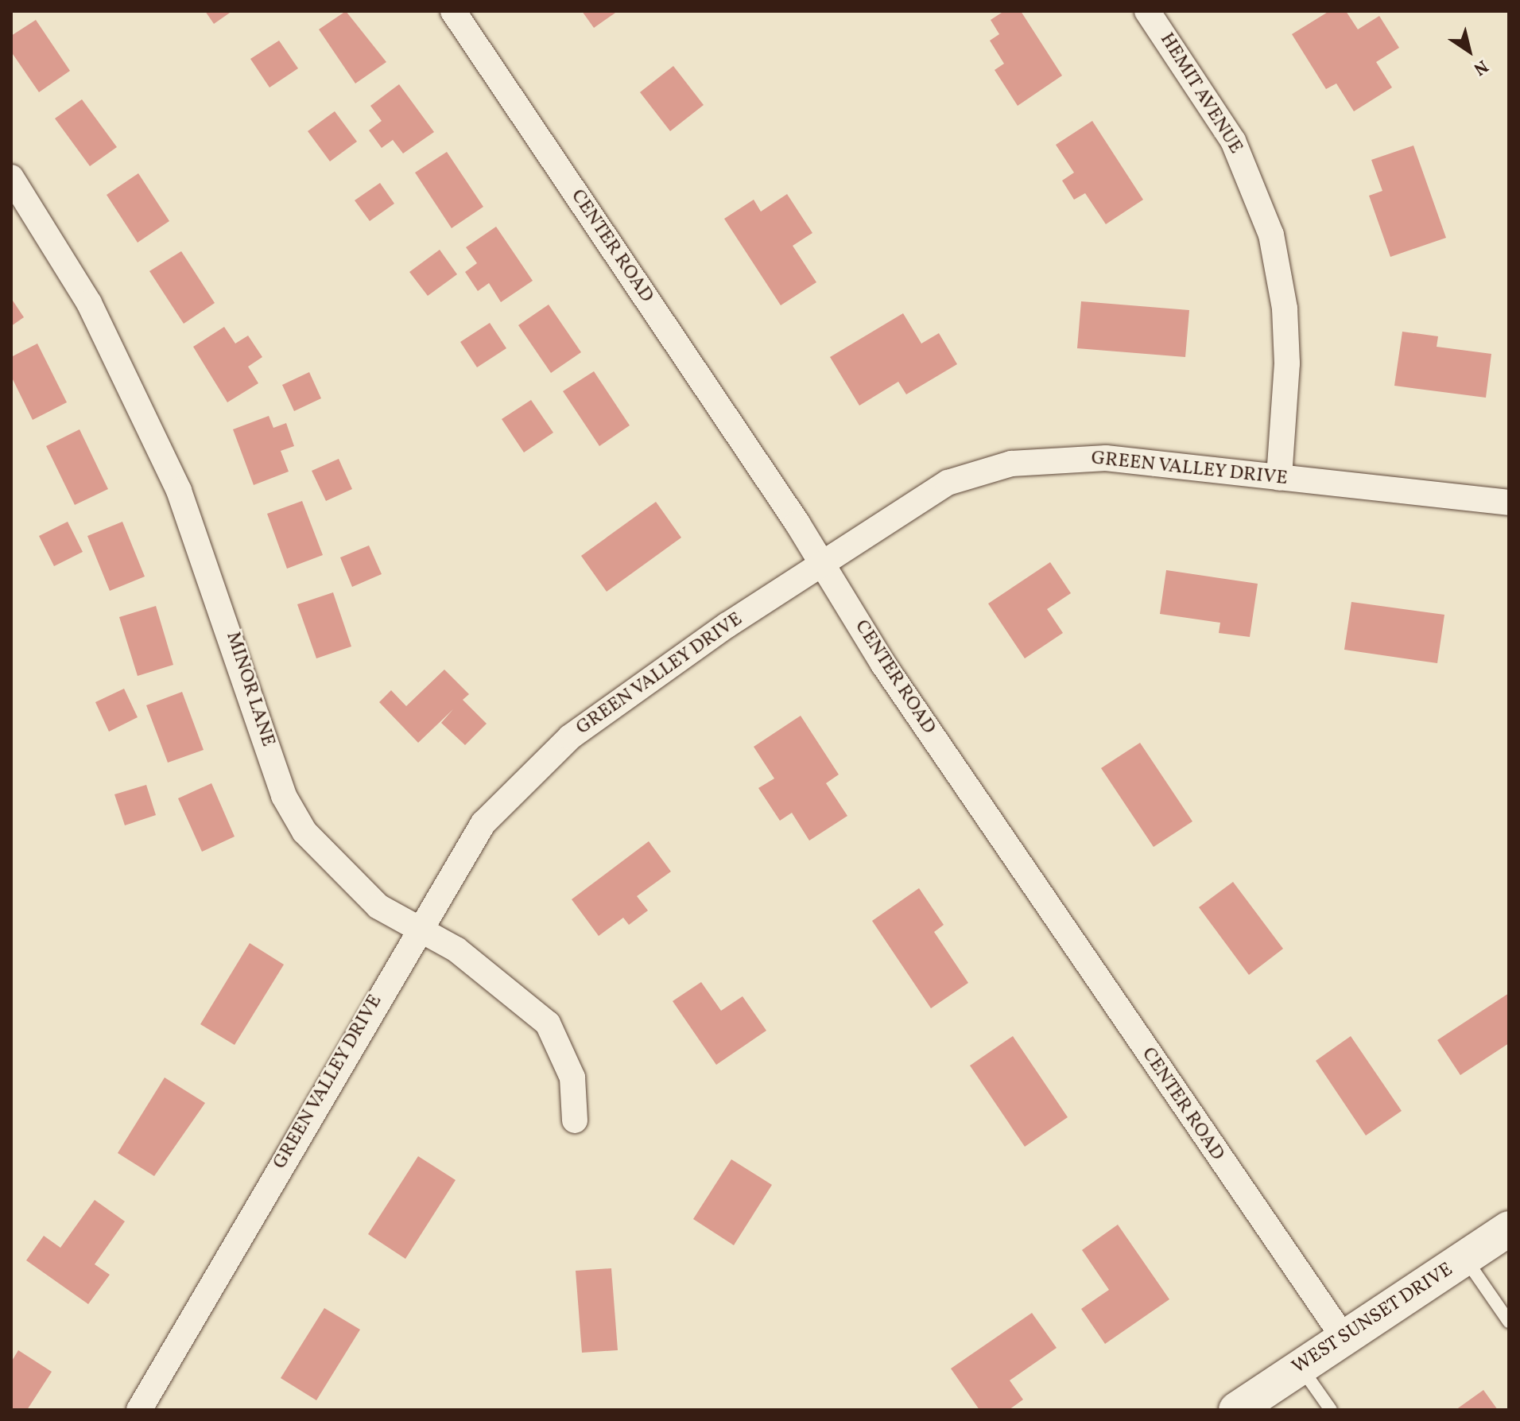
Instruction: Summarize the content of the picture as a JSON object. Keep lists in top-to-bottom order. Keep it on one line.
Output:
{"streets":{"main road":["WEST SUNSET DRIVE"],"street":["HEMIT AVENUE","CENTER ROAD","GREEN VALLEY DRIVE","MINOR LANE"]},"crossings":[["HEMIT AVENUE","GREEN VALLEY DRIVE"],["CENTER ROAD","GREEN VALLEY DRIVE"],["CENTER ROAD","WEST SUNSET DRIVE"],["GREEN VALLEY DRIVE","MINOR LANE"]],"north":"bottom right"}
